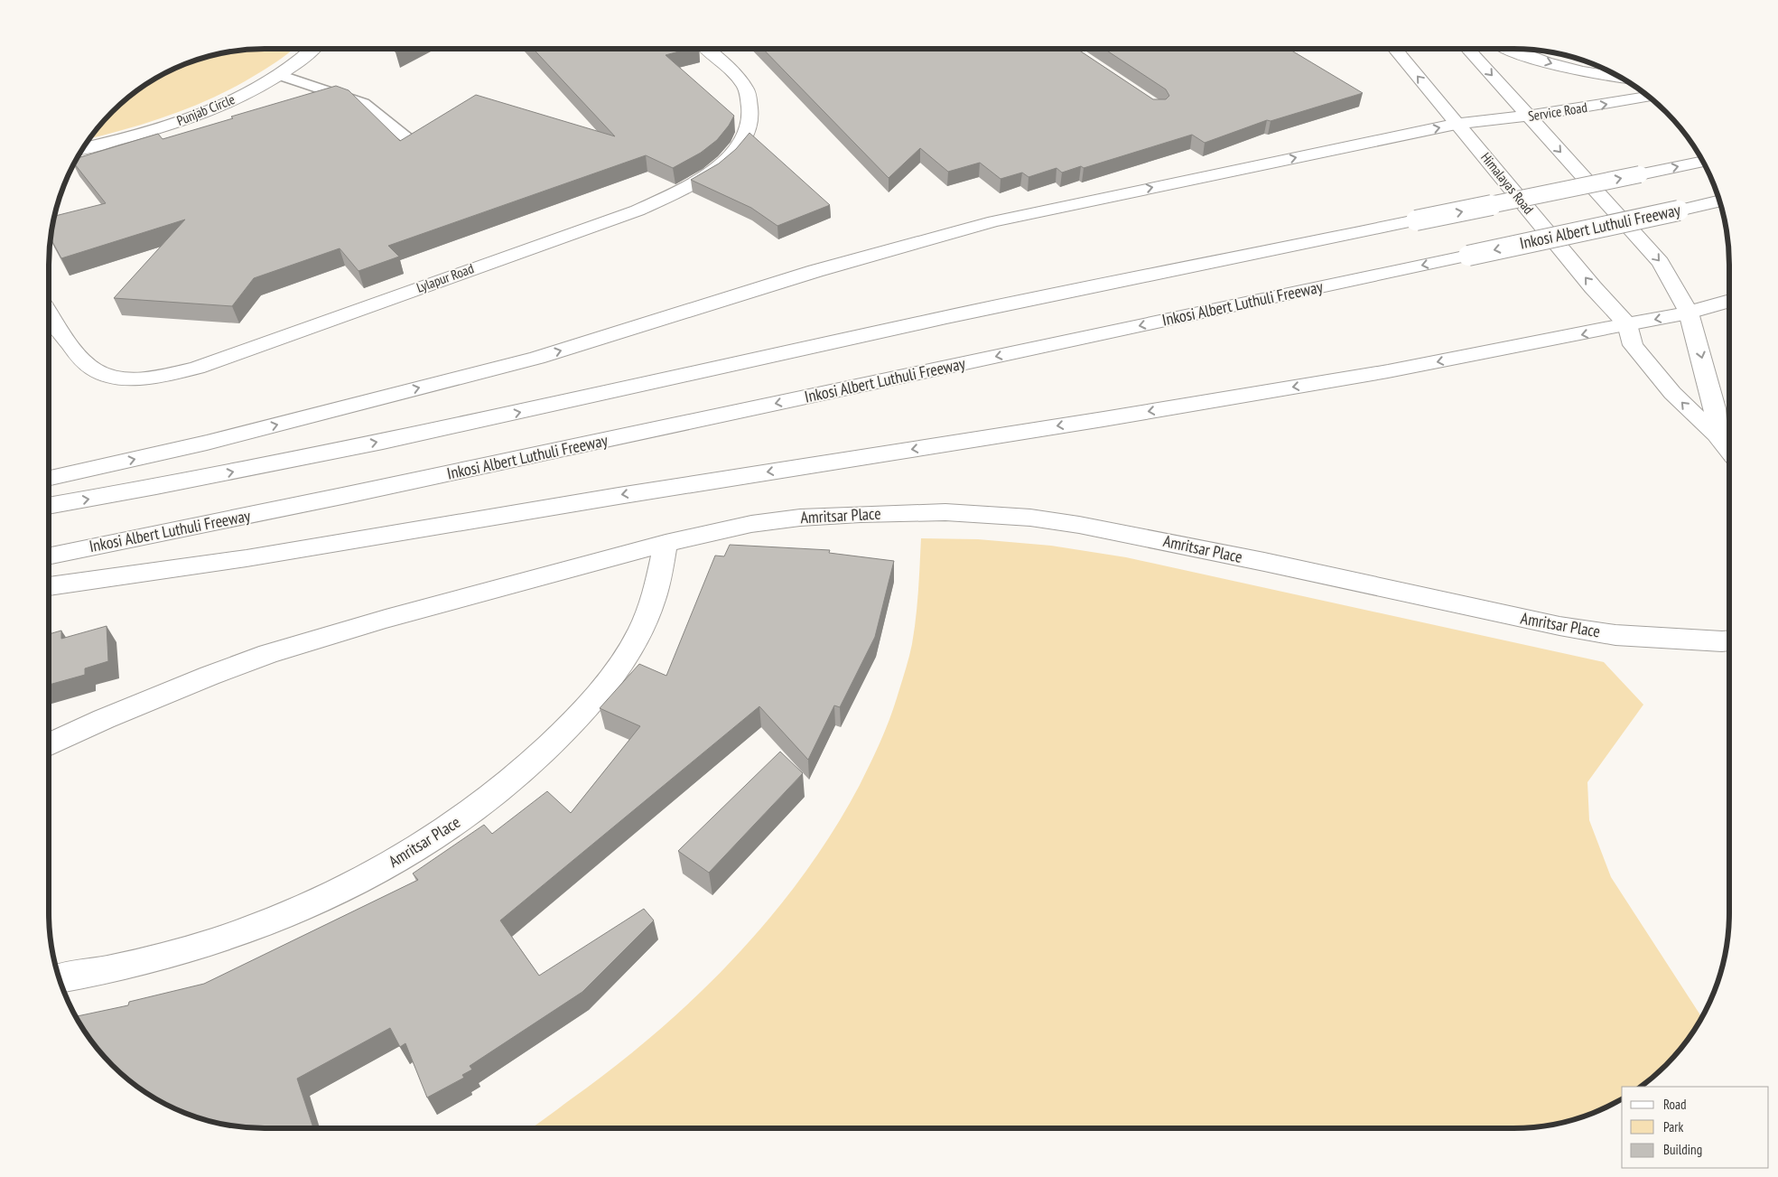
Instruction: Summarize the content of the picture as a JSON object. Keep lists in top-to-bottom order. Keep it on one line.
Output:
{"streets":{"main road":["Punjab Circle","Service Road","Himalayas Road","Inkosi Albert Luthuli Freeway","Lylapur Road","Amritsar Place"]},"crossings":[["Service Road","Himalayas Road"]],"legend":["Road","Park","Building"]}
